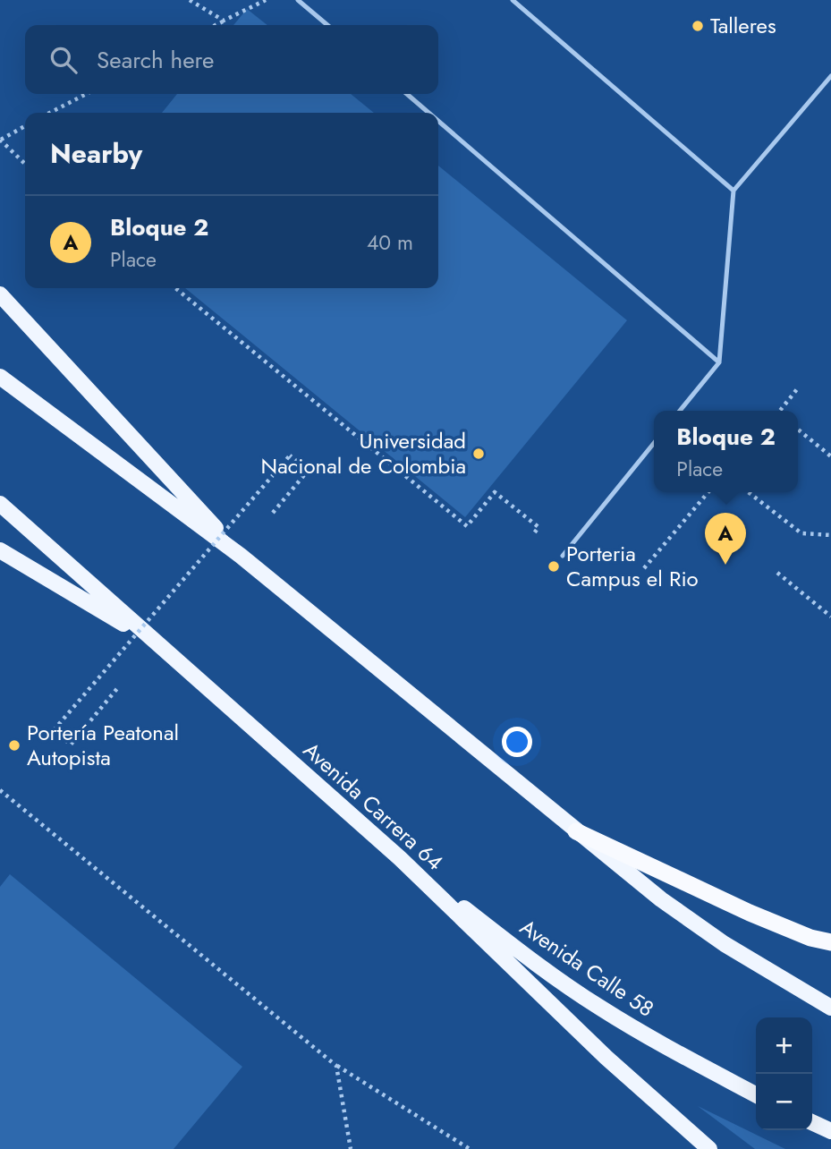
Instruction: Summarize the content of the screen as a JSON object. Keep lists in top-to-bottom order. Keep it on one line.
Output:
{"streets":{"main road":["Avenida Carrera 64","Avenida Calle 58"]},"crossings":[["Avenida Carrera 64","Avenida Calle 58"]],"places":["Talleres","Universidad Nacional de Colombia","Porteria Campus el Rio","Portería Peatonal Autopista"],"page":{"search":"Search here","heading":"Nearby","list":[{"mark":"A","name":"Bloque 2","note":"Place","value":"40 m"}],"popup":["Bloque 2","Place"],"pins":"A","map_buttons":["+","−"]}}
